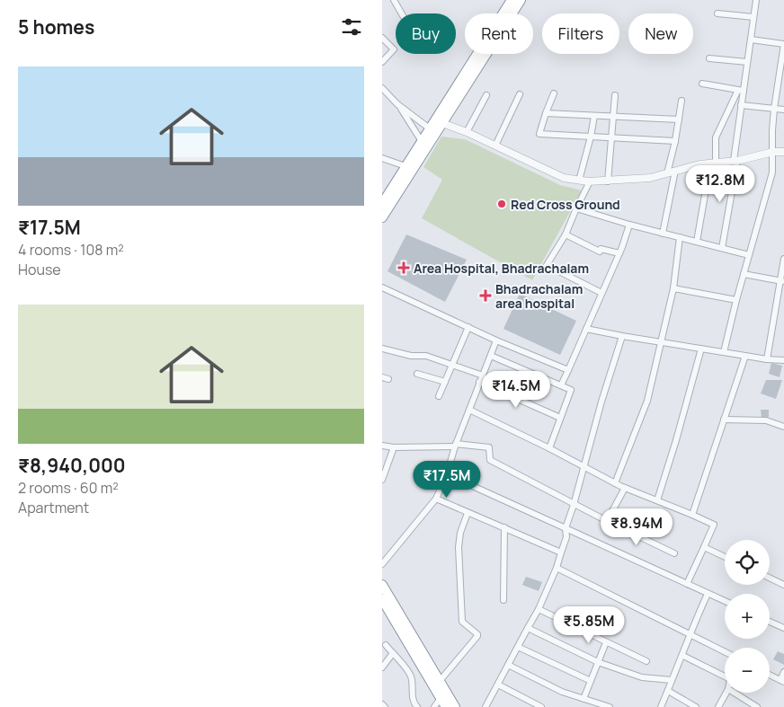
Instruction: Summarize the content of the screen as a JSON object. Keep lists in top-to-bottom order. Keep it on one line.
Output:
{"places":{"other":["Red Cross Ground"],"health":["Area Hospital, Bhadrachalam","Bhadrachalam area hospital"]},"page":{"heading":"5 homes","chip":["Buy","Rent","Filters","New"],"list":[{"name":"₹17.5M","note":"4 rooms · 108 m² · House"},{"name":"₹8,940,000","note":"2 rooms · 60 m² · Apartment"}],"price":["₹12.8M","₹14.5M","₹17.5M","₹8.94M","₹5.85M"],"map_buttons":["+","−"]}}
